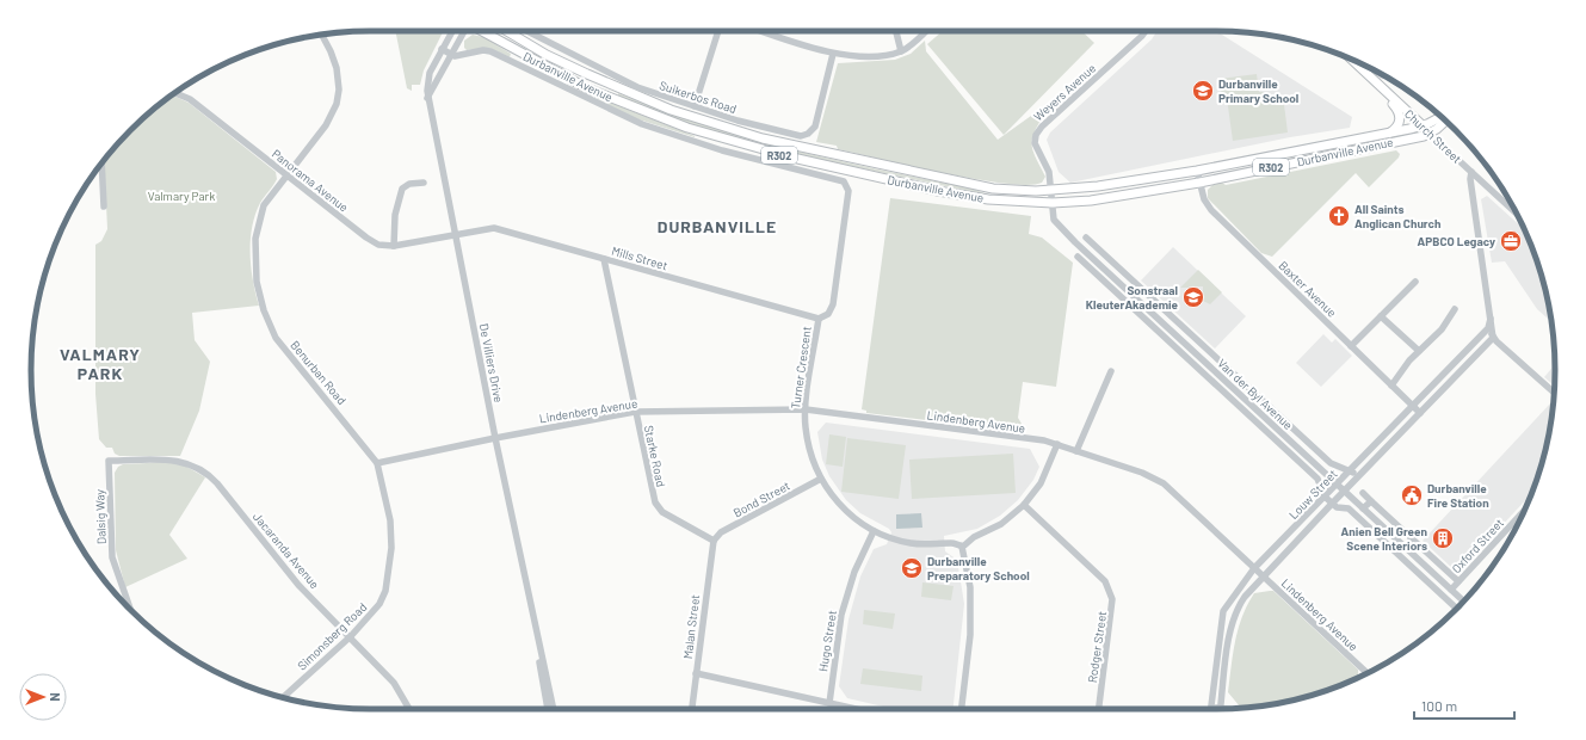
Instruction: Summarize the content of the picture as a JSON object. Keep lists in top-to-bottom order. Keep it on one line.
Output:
{"streets":{"main road":["Durbanville Avenue","Church Street","R302"],"street":["Weyers Avenue","Suikerbos Road","Panorama Avenue","Mills Street","Baxter Avenue","De Villiers Drive","Turner Crescent","Benurban Road","Van der Byl Avenue","Lindenberg Avenue","Starke Road","Louw Street","Bond Street","Dalsig Way","Oxford Street","Jacaranda Avenue","Malan Street","Simonsberg Road","Hugo Street","Rodger Street"]},"crossings":[["Durbanville Avenue","Weyers Avenue"],["Durbanville Avenue","Church Street"],["Durbanville Avenue","Baxter Avenue"],["Durbanville Avenue","Van der Byl Avenue"],["Weyers Avenue","Van der Byl Avenue"],["Panorama Avenue","Mills Street"],["Panorama Avenue","De Villiers Drive"],["Panorama Avenue","Benurban Road"],["Mills Street","De Villiers Drive"],["Mills Street","Turner Crescent"],["Mills Street","Starke Road"],["Baxter Avenue","Louw Street"],["De Villiers Drive","Lindenberg Avenue"],["Turner Crescent","Lindenberg Avenue"],["Turner Crescent","Bond Street"],["Turner Crescent","Hugo Street"],["Benurban Road","Simonsberg Road"],["Van der Byl Avenue","Louw Street"],["Van der Byl Avenue","Oxford Street"],["Lindenberg Avenue","Starke Road"],["Lindenberg Avenue","Louw Street"],["Starke Road","Bond Street"],["Starke Road","Malan Street"],["Bond Street","Malan Street"],["Dalsig Way","Jacaranda Avenue"],["Jacaranda Avenue","Simonsberg Road"]],"districts":["DURBANVILLE","VALMARY PARK"],"parks":["Valmary Park"],"places":{"school or university":["Durbanville Primary School","Sonstraal KleuterAkademie","Durbanville Preparatory School"],"church":["All Saints Anglican Church"],"office":["APBCO Legacy"],"public building":["Durbanville Fire Station"],"building":["Anien Bell Green Scene Interiors"]},"scale_bar":"100 m","north":"right"}
